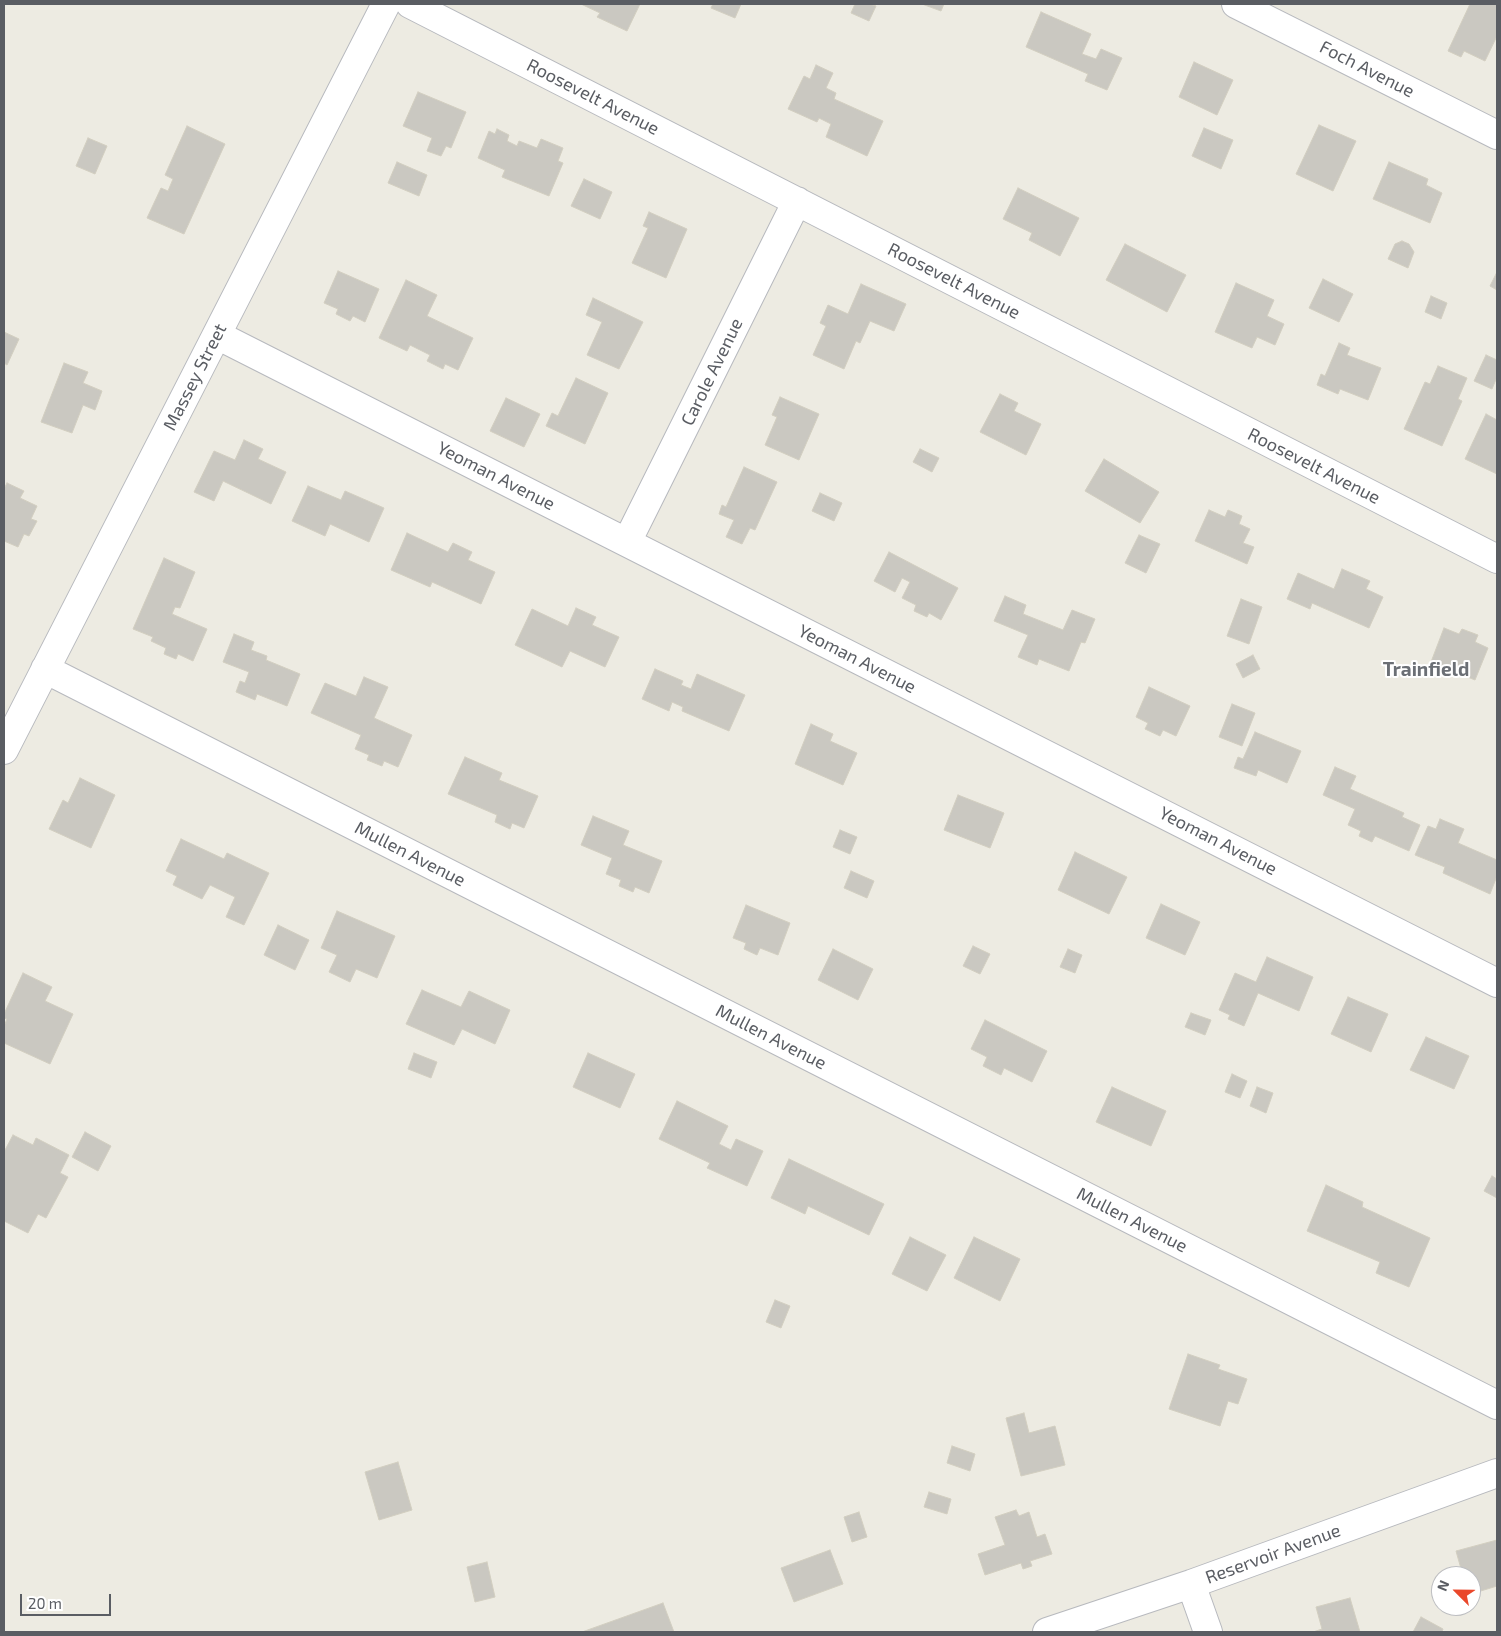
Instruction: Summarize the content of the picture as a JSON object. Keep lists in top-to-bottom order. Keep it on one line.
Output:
{"streets":{"street":["Foch Avenue","Roosevelt Avenue","Carole Avenue","Massey Street","Yeoman Avenue","Mullen Avenue","Reservoir Avenue"]},"crossings":[["Roosevelt Avenue","Carole Avenue"],["Carole Avenue","Yeoman Avenue"],["Massey Street","Yeoman Avenue"],["Massey Street","Mullen Avenue"]],"districts":["Trainfield"],"scale_bar":"20 m","north":"top left"}
